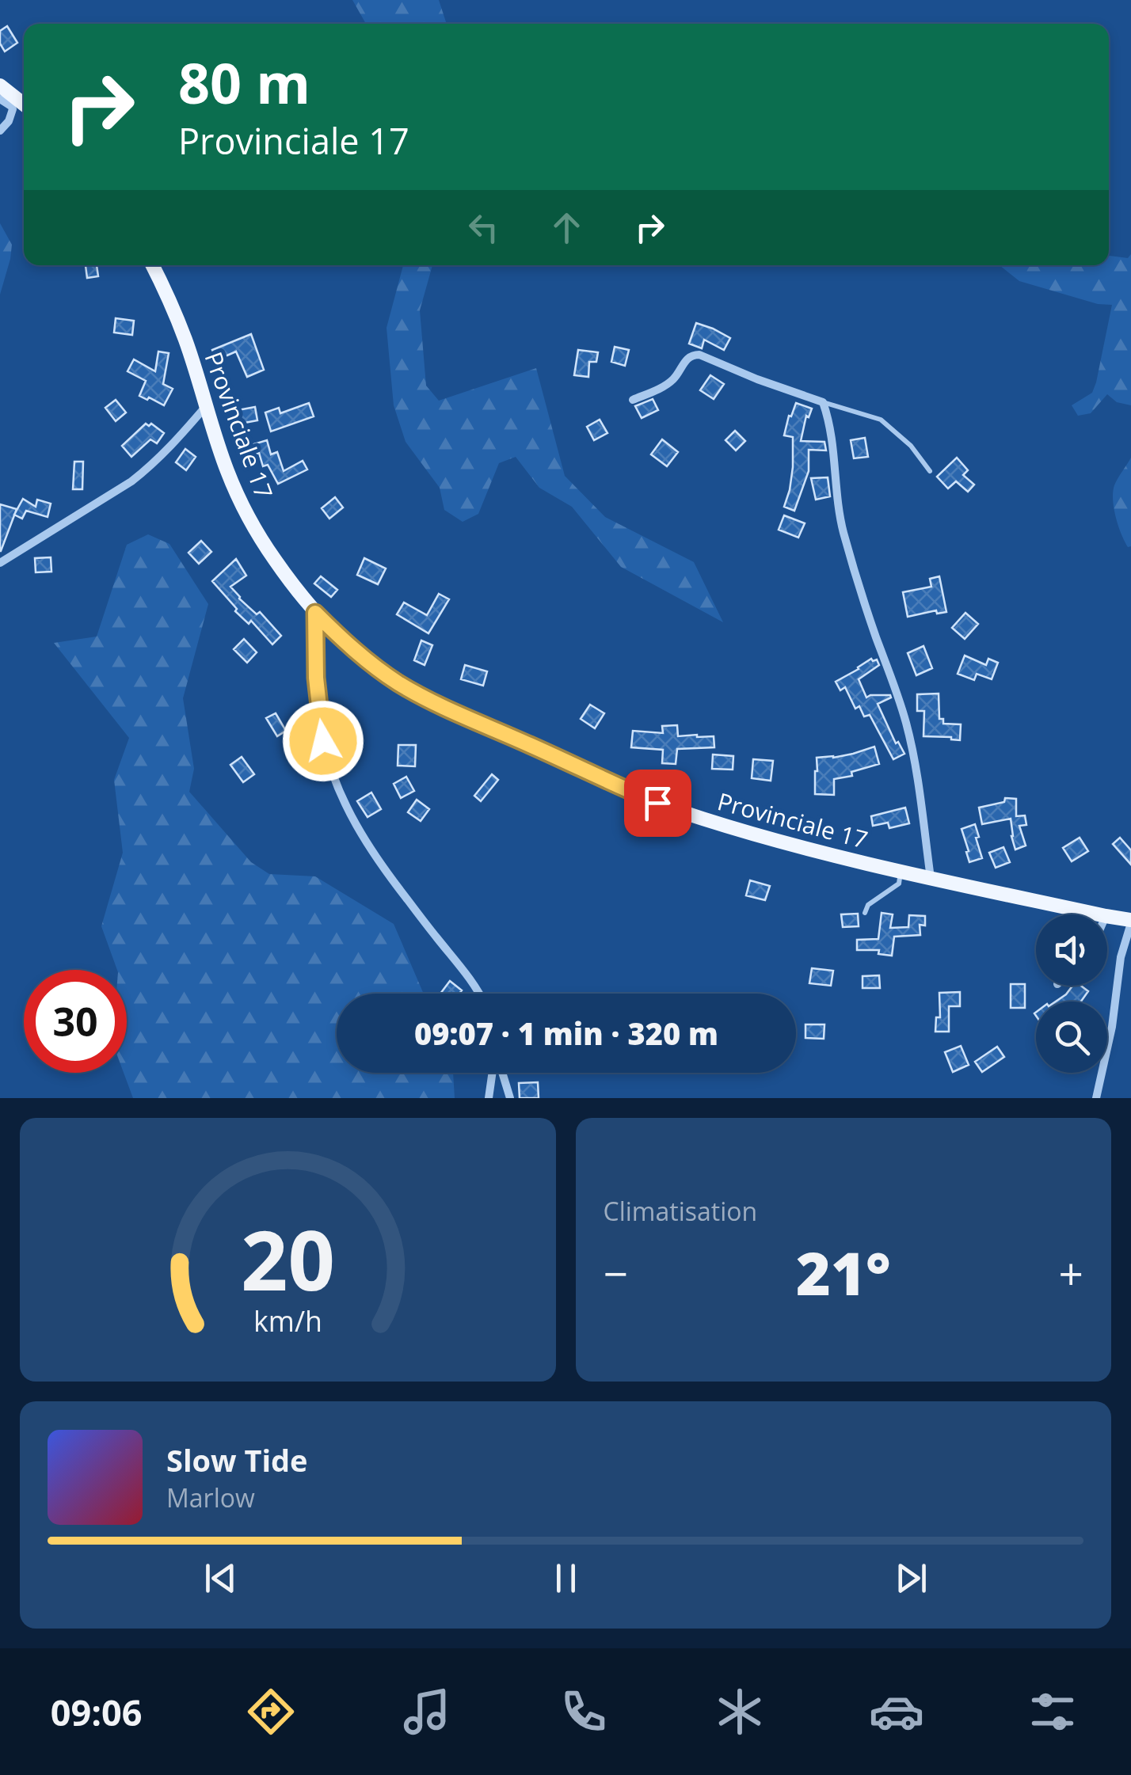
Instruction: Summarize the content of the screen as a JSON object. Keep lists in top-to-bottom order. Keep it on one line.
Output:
{"streets":{"main road":["Provinciale 17"]},"page":{"turn":["80 m","Provinciale 17"],"limit":"30","trip":"09:07 · 1 min · 320 m","tile":"Climatisation","heat":["−","21°","+"],"song":["Slow Tide","Marlow"],"tabs":"09:06","gauge":["20","km/h"]}}
